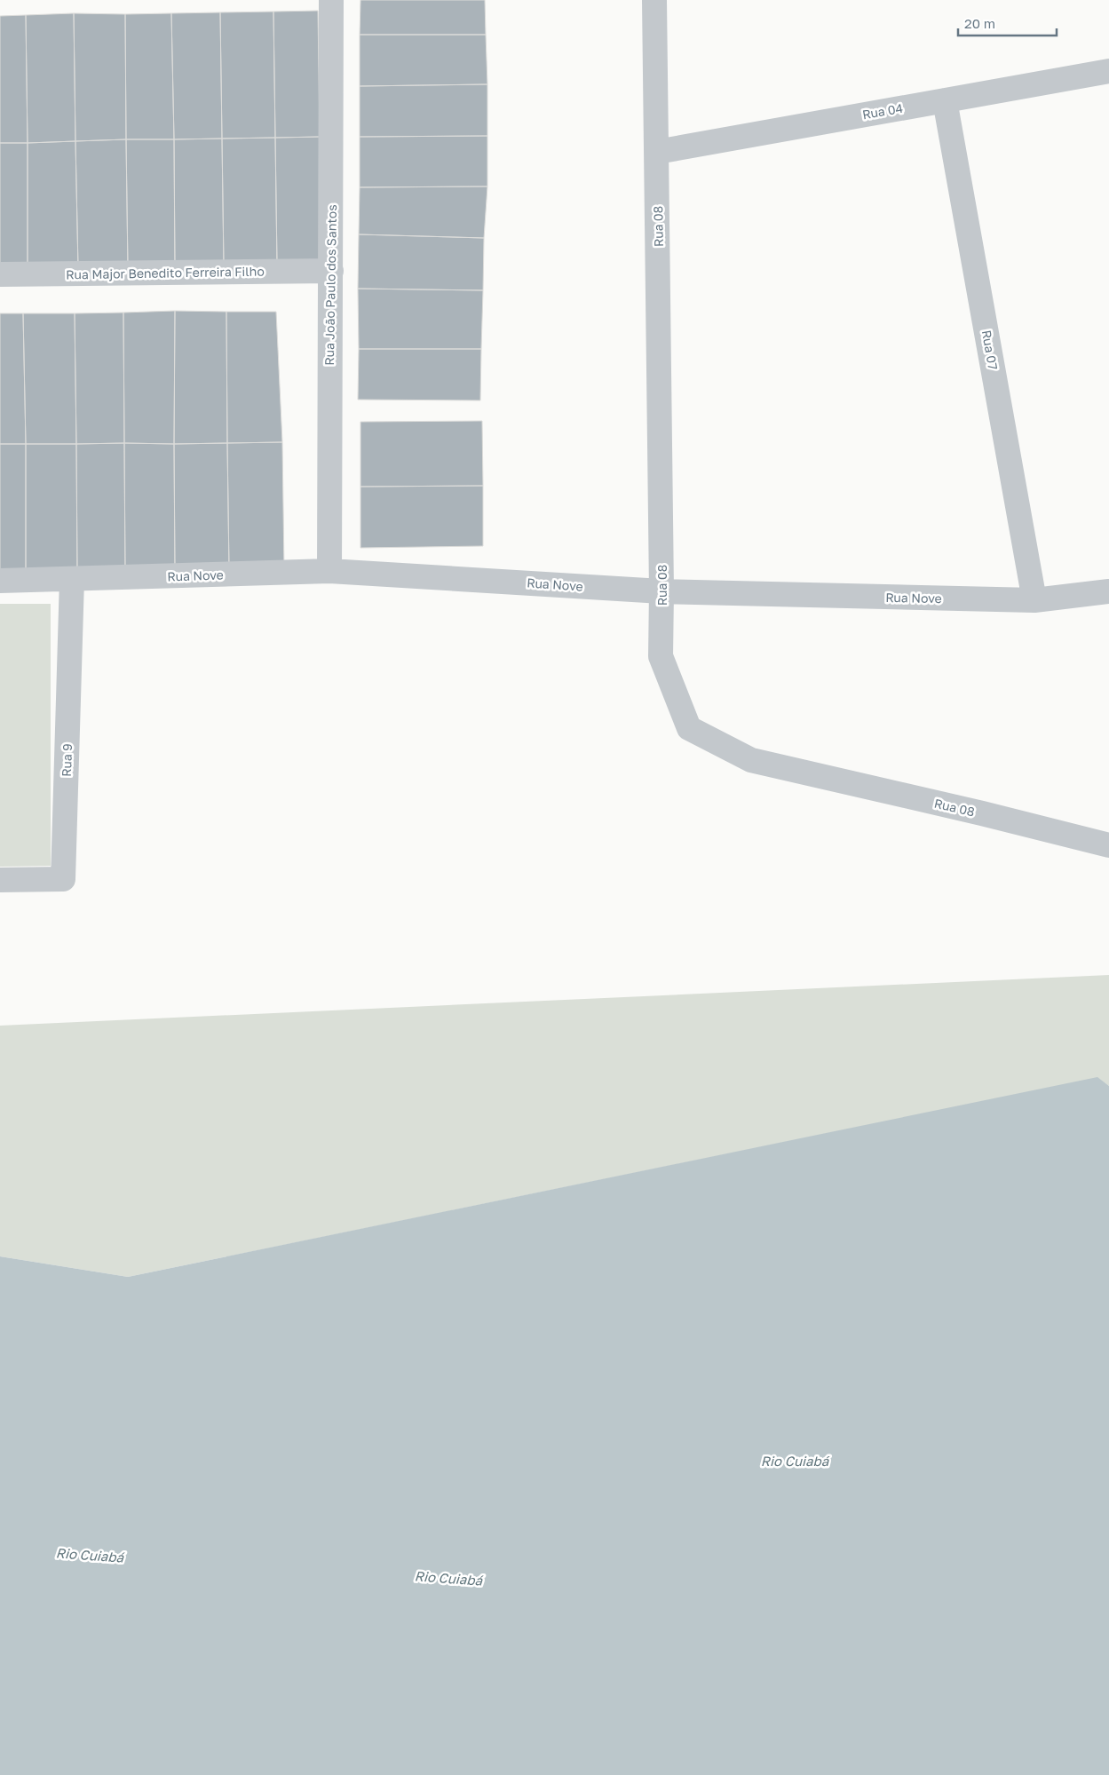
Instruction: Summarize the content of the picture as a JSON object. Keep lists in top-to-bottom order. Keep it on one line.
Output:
{"streets":{"street":["Rua 04","Rua 08","Rua Major Benedito Ferreira Filho","Rua João Paulo dos Santos","Rua 07","Rua Nove","Rua 9"]},"crossings":[["Rua 04","Rua 08"],["Rua 04","Rua 07"],["Rua 08","Rua Nove"],["Rua Major Benedito Ferreira Filho","Rua João Paulo dos Santos"],["Rua João Paulo dos Santos","Rua Nove"],["Rua 07","Rua Nove"],["Rua Nove","Rua 9"]],"water":["Rio Cuiabá"],"scale_bar":"20 m"}
